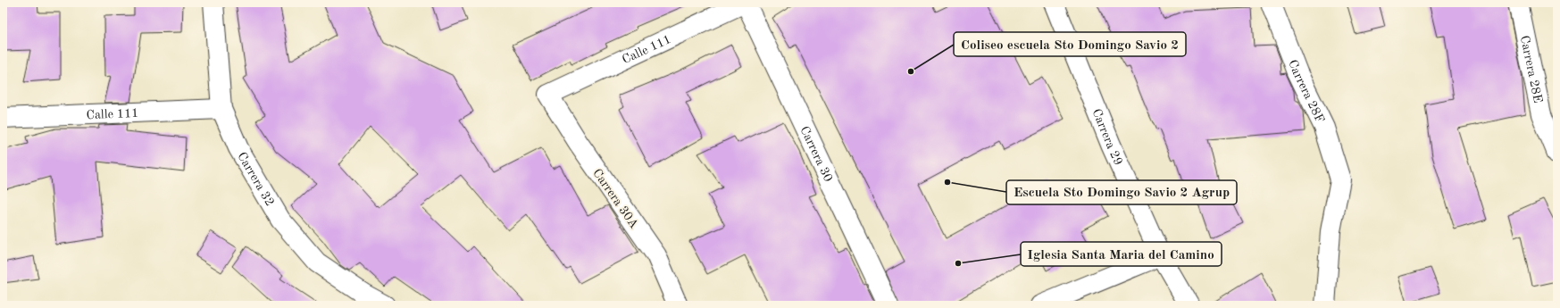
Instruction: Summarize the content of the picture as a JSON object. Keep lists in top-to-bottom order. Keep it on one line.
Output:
{"streets":{"street":["Calle 111","Carrera 28E","Carrera 28F","Carrera 29","Carrera 30","Carrera 32","Carrera 30A"]},"crossings":[["Calle 111","Carrera 30"],["Calle 111","Carrera 32"],["Calle 111","Carrera 30A"]],"places":["Coliseo escuela Sto Domingo Savio 2","Escuela Sto Domingo Savio 2 Agrup","Iglesia Santa Maria del Camino"]}
